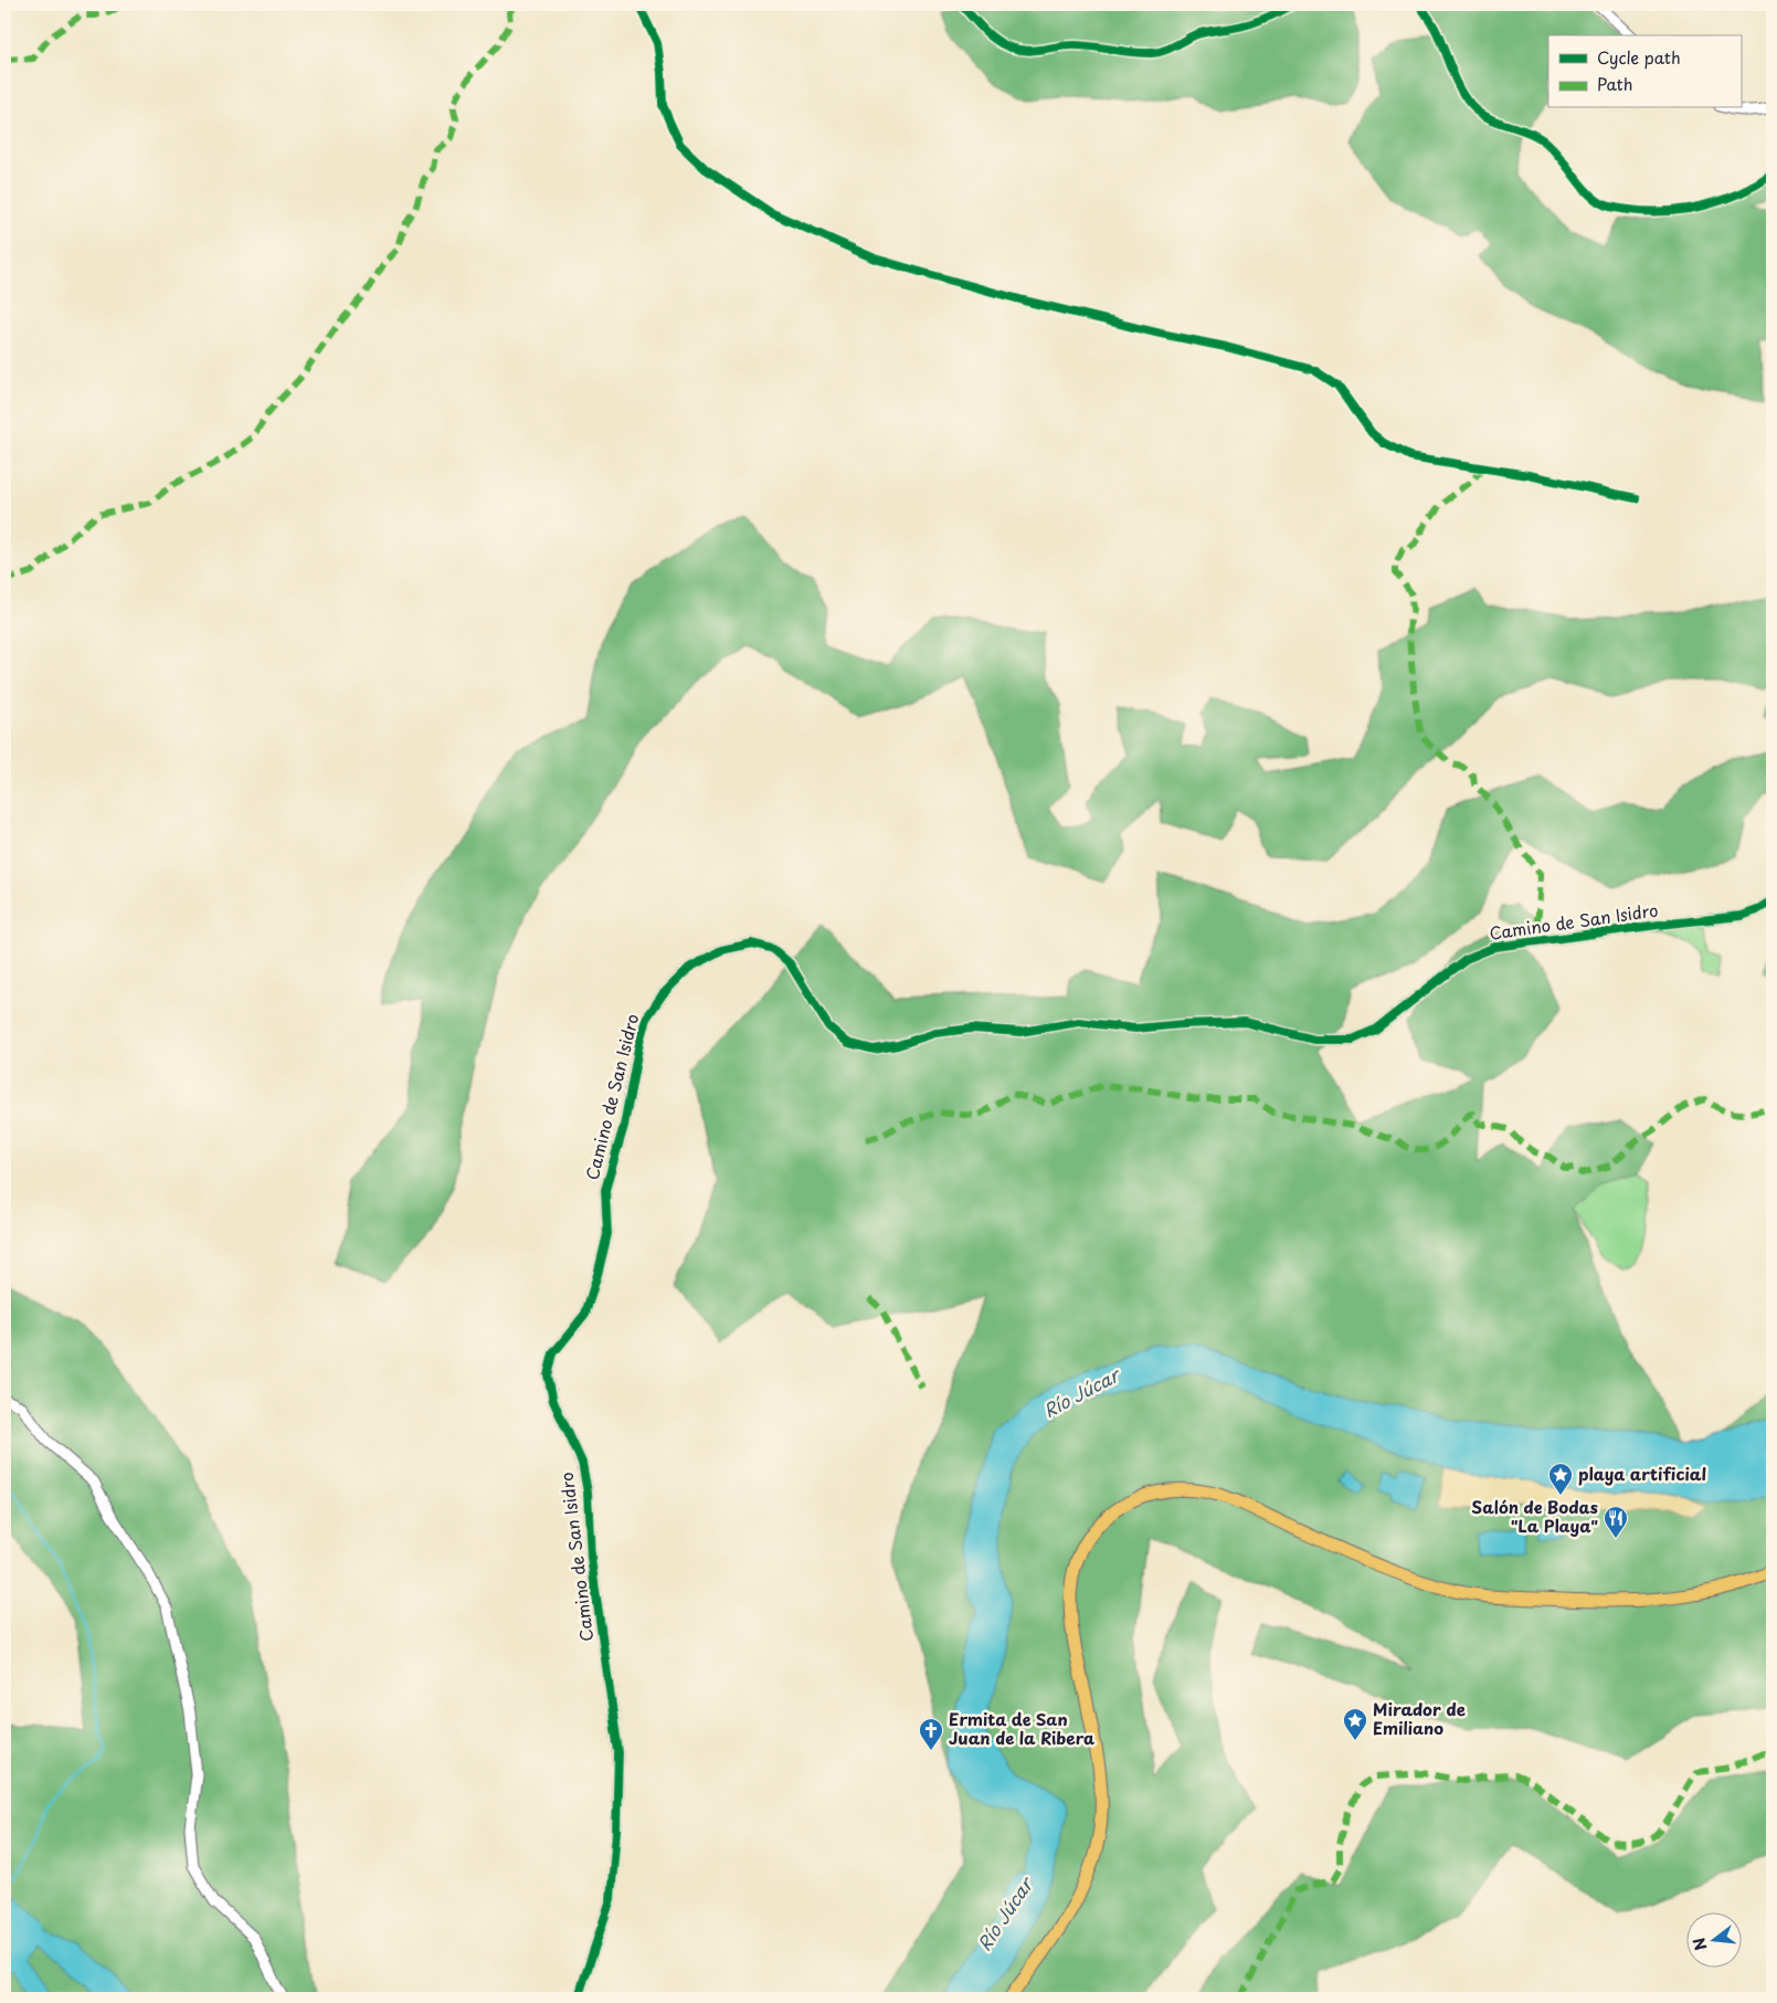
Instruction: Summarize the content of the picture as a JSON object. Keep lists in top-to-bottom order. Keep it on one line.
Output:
{"streets":{"street":["Camino de San Isidro"]},"water":["Río Júcar"],"places":{"place":["playa artificial","Mirador de Emiliano"],"restaurant":["Salón de Bodas \"La Playa\""],"church":["Ermita de San Juan de la Ribera"]},"legend":["Cycle path","Path"],"north":"left"}
